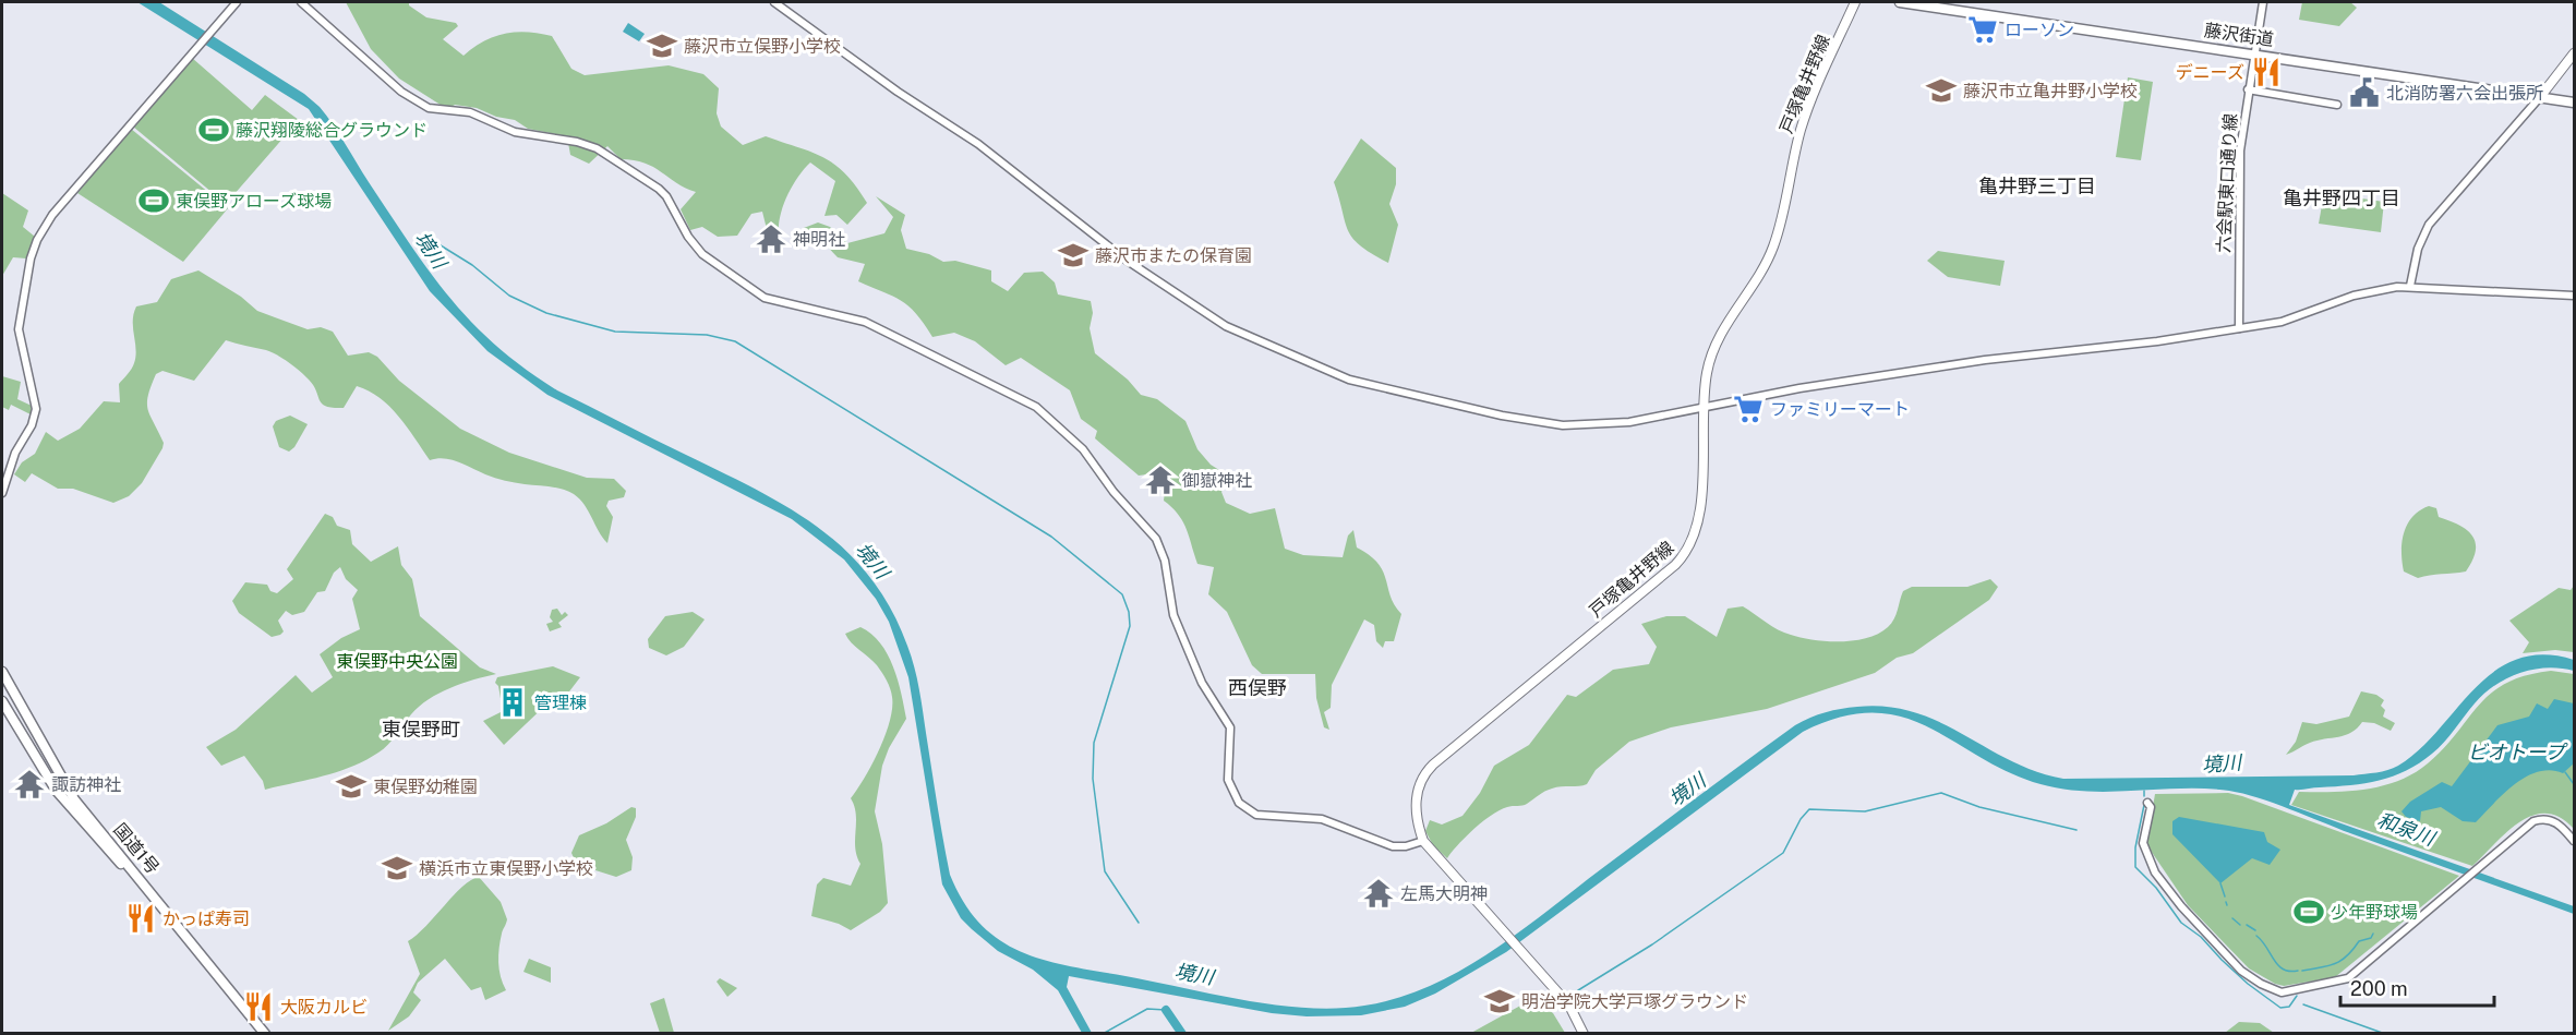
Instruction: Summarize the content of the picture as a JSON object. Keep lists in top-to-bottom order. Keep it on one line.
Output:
{"streets":{"highway":["藤沢街道","国道1号"],"main road":["戸塚亀井野線"],"street":["六会駅東口通り線"]},"crossings":[["藤沢街道","六会駅東口通り線"]],"districts":["亀井野三丁目","亀井野四丁目","西俣野","東俣野町"],"water":["境川","ビオトープ","和泉川"],"parks":["東俣野中央公園"],"places":{"supermarket":["ローソン","ファミリーマート"],"school or university":["藤沢市立俣野小学校","藤沢市立亀井野小学校","藤沢市またの保育園","東俣野幼稚園","横浜市立東俣野小学校","明治学院大学戸塚グラウンド"],"restaurant":["デニーズ","かっぱ寿司","大阪カルビ"],"public building":["北消防署六会出張所"],"sports":["藤沢翔陵総合グラウンド","東俣野アローズ球場","少年野球場"],"temple":["神明社","御嶽神社","諏訪神社","左馬大明神"],"building":["管理棟"]},"scale_bar":"200 m"}
